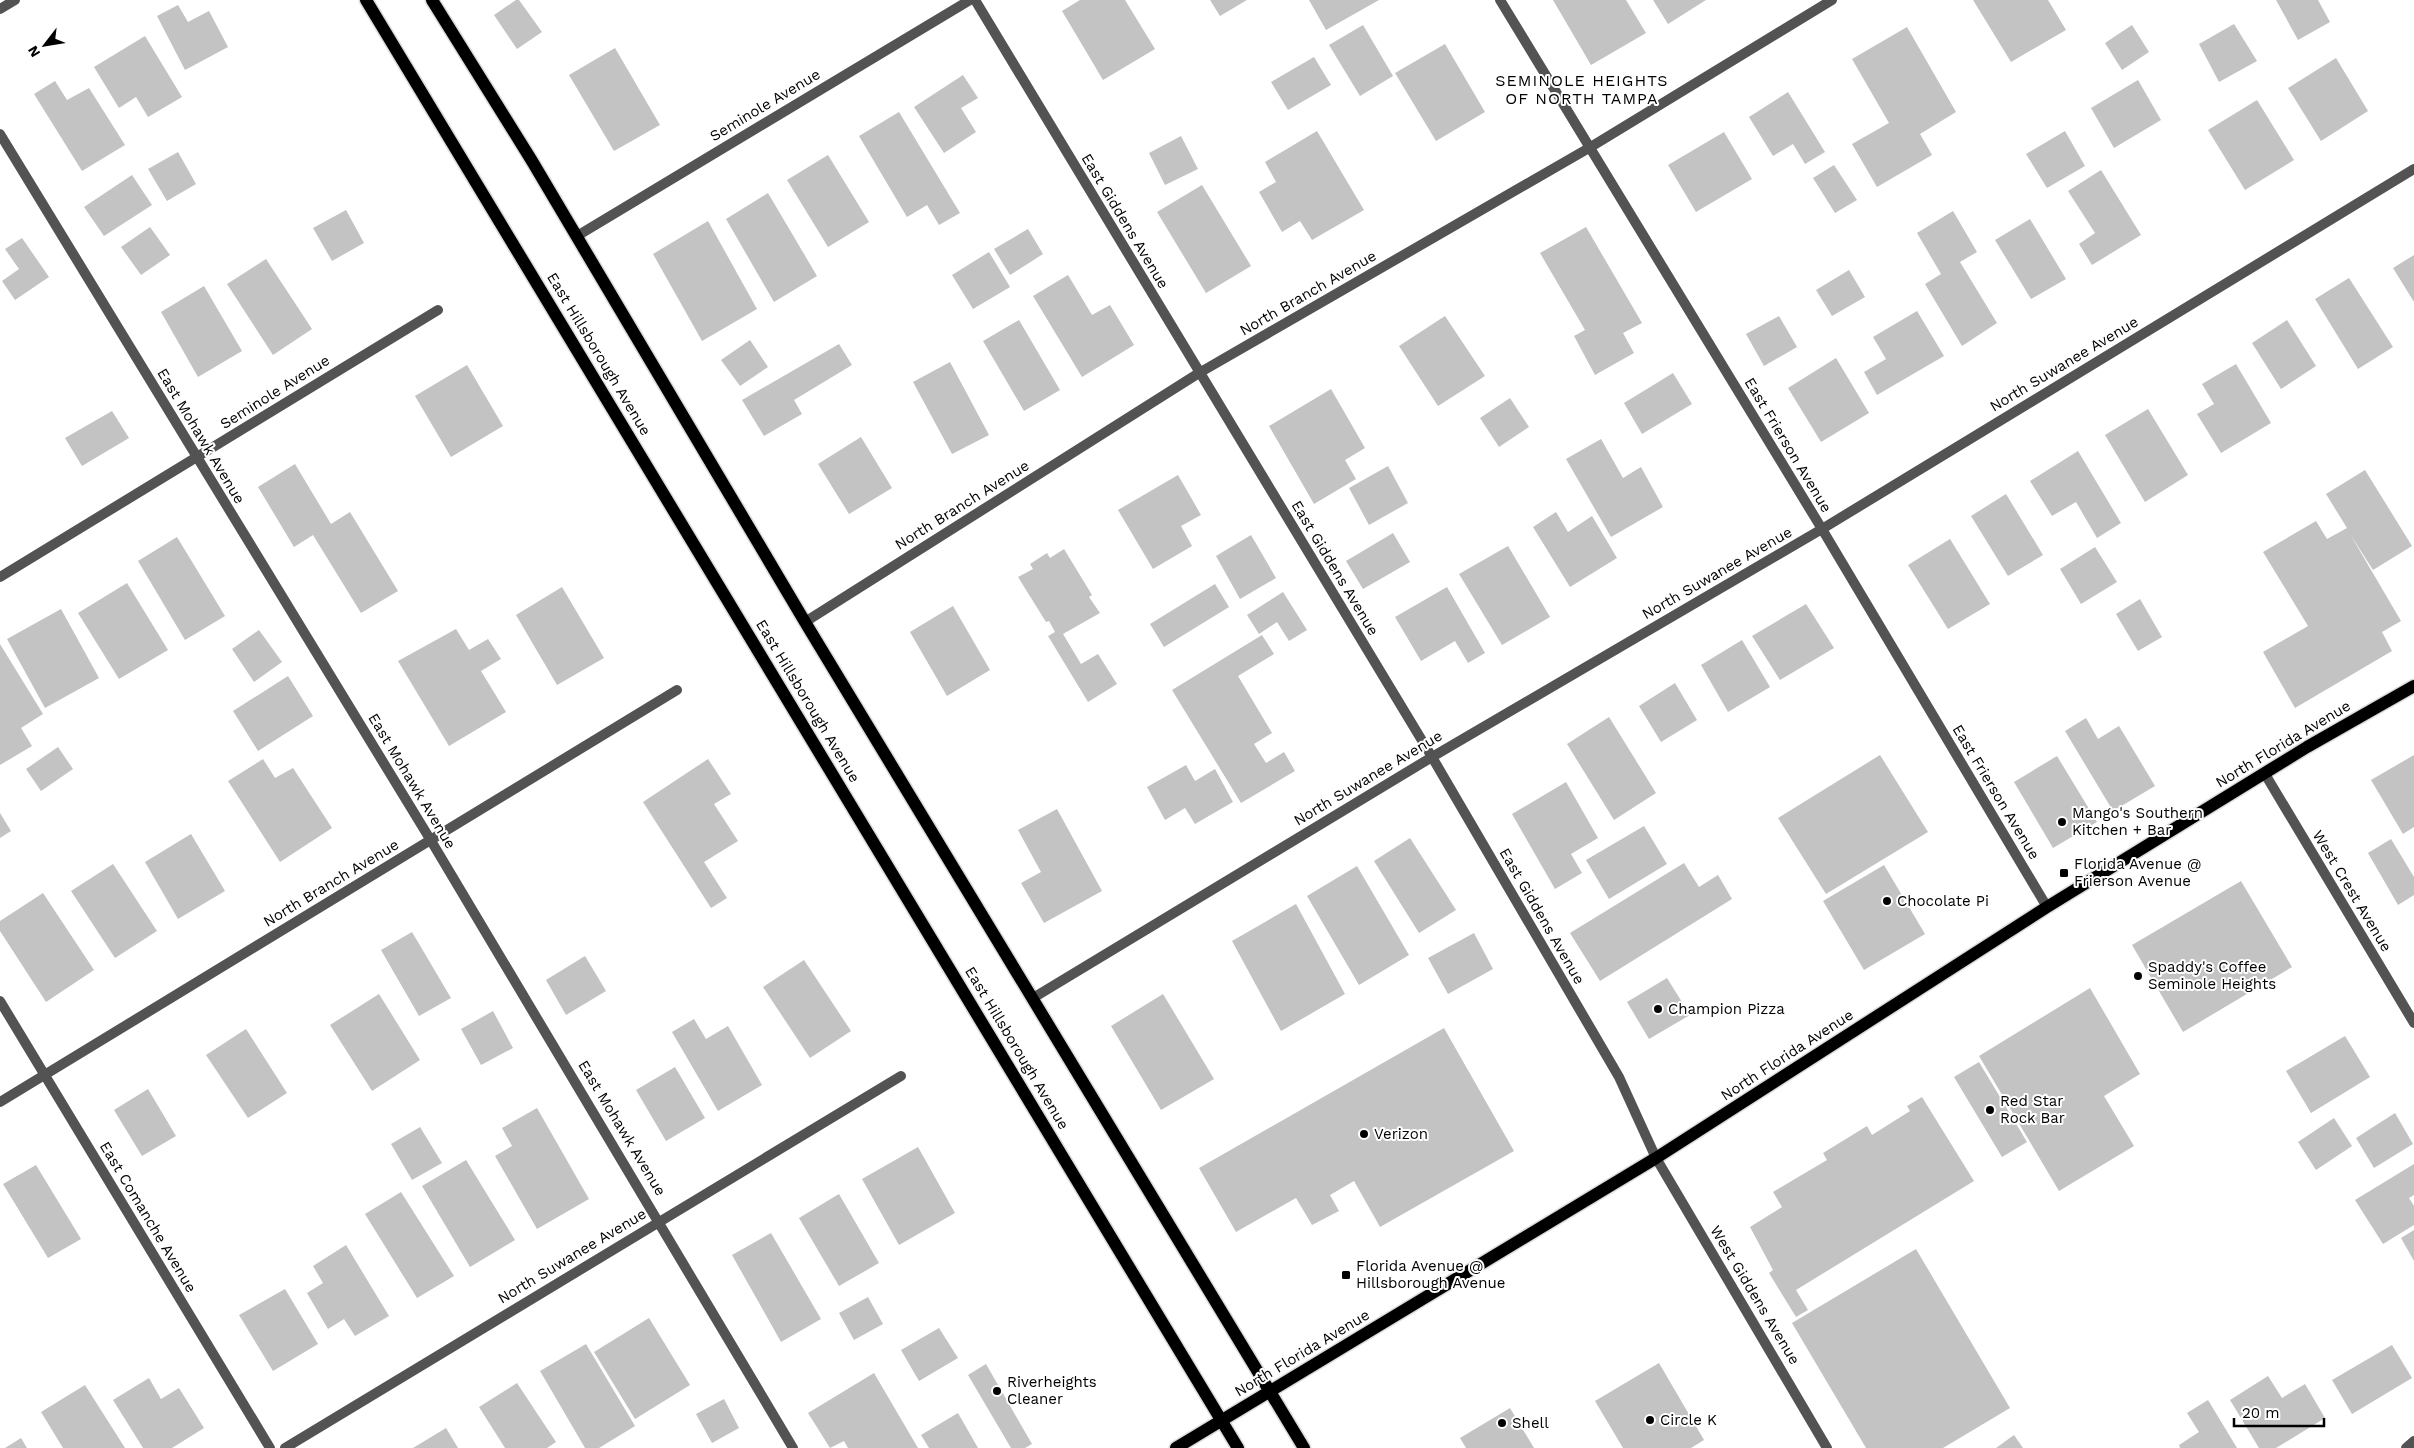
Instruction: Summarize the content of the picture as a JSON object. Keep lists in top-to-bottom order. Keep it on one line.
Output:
{"streets":{"main road":["East Hillsborough Avenue","North Florida Avenue"],"street":["Seminole Avenue","East Giddens Avenue","North Branch Avenue","North Suwanee Avenue","East Mohawk Avenue","East Frierson Avenue","West Crest Avenue","East Comanche Avenue","West Giddens Avenue"]},"crossings":[["Seminole Avenue","East Mohawk Avenue"],["East Giddens Avenue","North Branch Avenue"],["East Giddens Avenue","North Suwanee Avenue"],["East Giddens Avenue","North Florida Avenue"],["East Giddens Avenue","West Giddens Avenue"],["North Branch Avenue","East Mohawk Avenue"],["North Branch Avenue","East Frierson Avenue"],["North Branch Avenue","East Comanche Avenue"],["East Hillsborough Avenue","North Florida Avenue"],["North Suwanee Avenue","East Mohawk Avenue"],["North Suwanee Avenue","East Frierson Avenue"],["East Frierson Avenue","North Florida Avenue"],["North Florida Avenue","West Crest Avenue"],["North Florida Avenue","West Giddens Avenue"]],"districts":["SEMINOLE HEIGHTS OF NORTH TAMPA"],"places":{"other":["Mango's Southern Kitchen + Bar","Chocolate Pi","Spaddy's Coffee Seminole Heights","Champion Pizza","Red Star Rock Bar","Verizon","Riverheights Cleaner","Circle K","Shell"],"transit":["Florida Avenue @ Frierson Avenue","Florida Avenue @ Hillsborough Avenue"]},"scale_bar":"20 m","north":"bottom left"}
